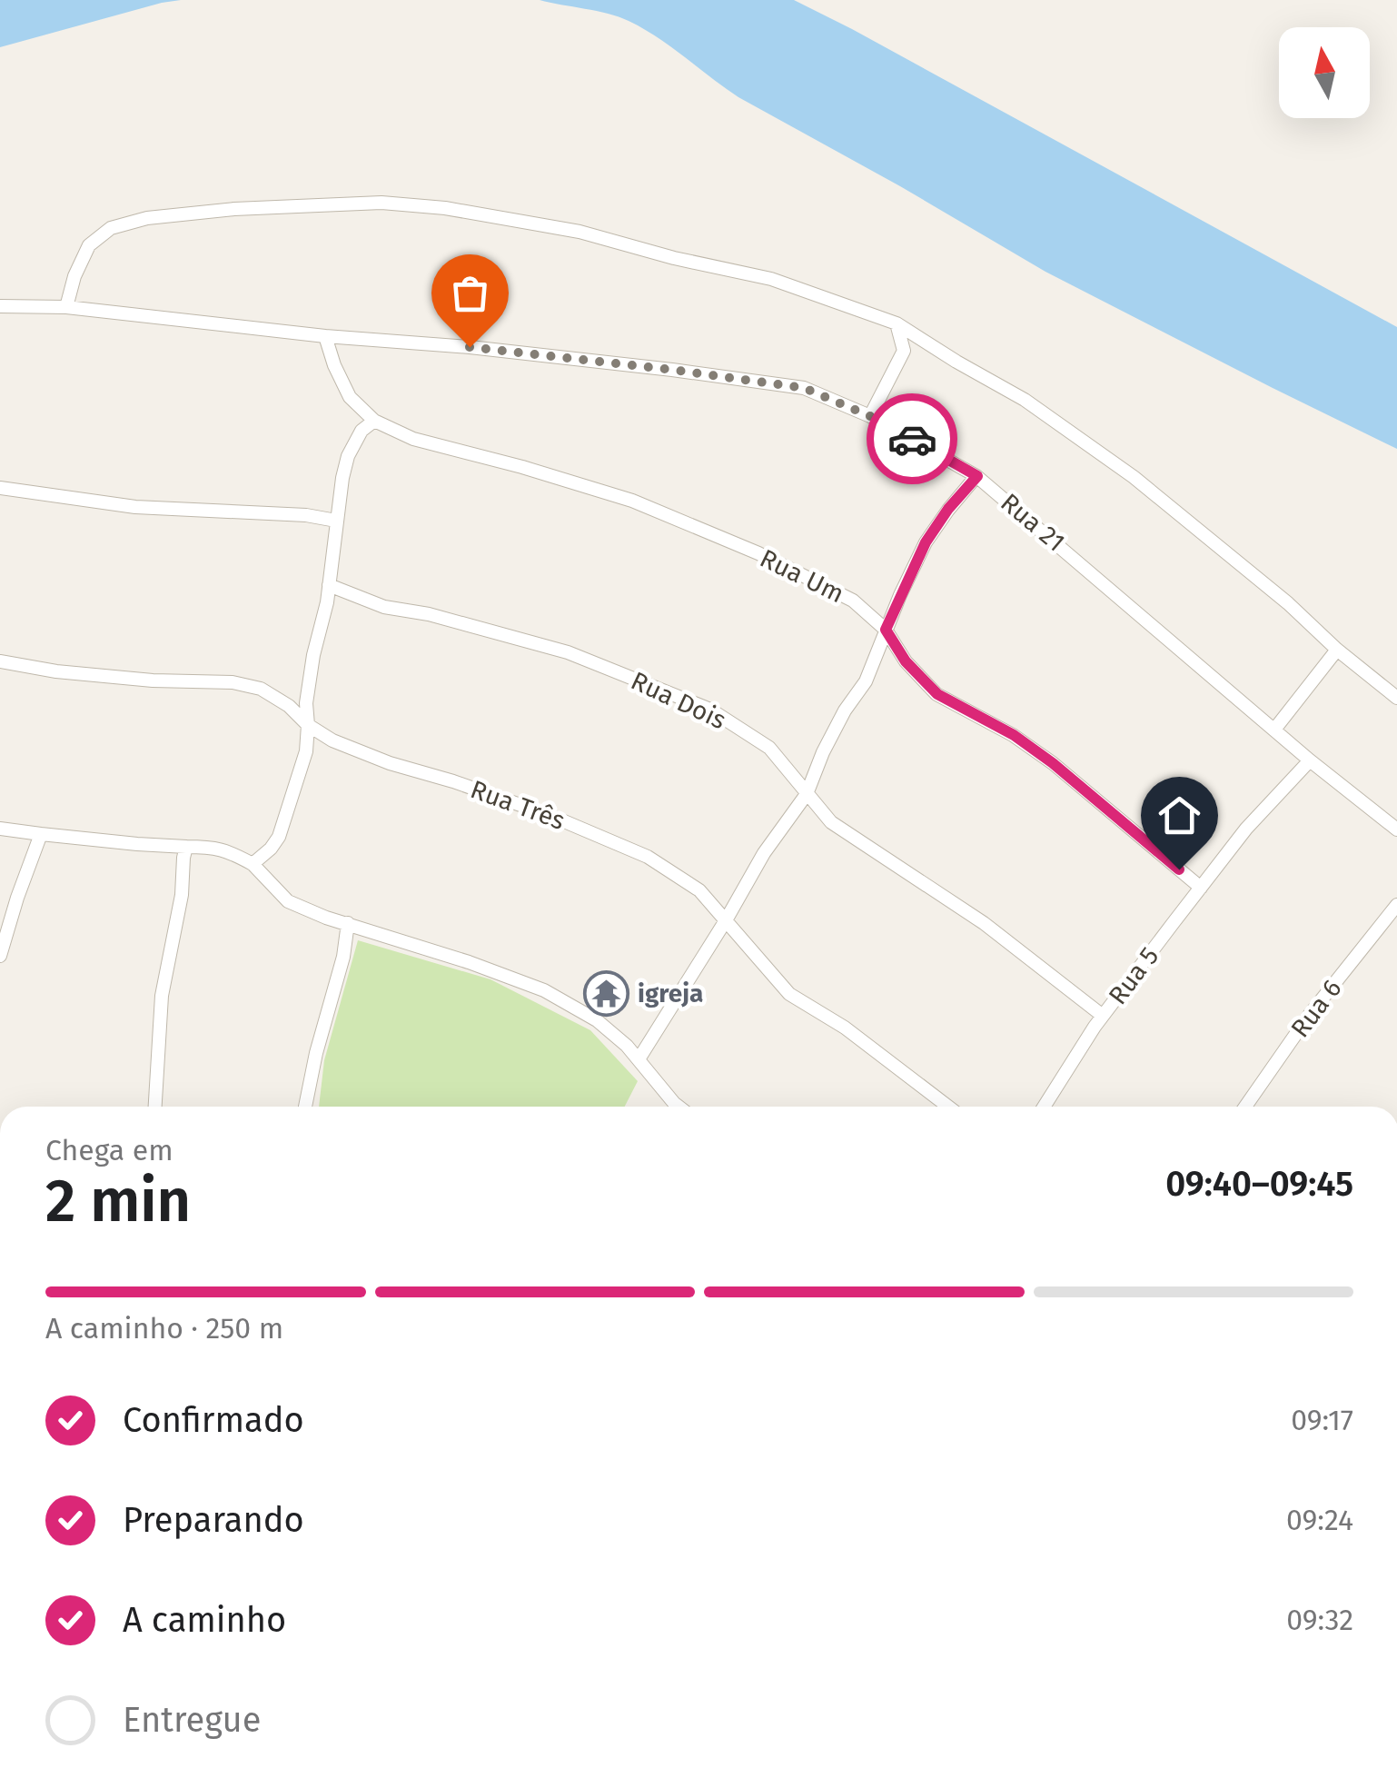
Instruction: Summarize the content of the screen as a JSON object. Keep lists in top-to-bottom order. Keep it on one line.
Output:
{"streets":{"street":["Rua 21","Rua Um","Rua Dois","Rua Três","Rua 5","Rua 6"]},"crossings":[["Rua 21","Rua 5"],["Rua Um","Rua 5"],["Rua Dois","Rua 5"]],"places":{"temple":["igreja"]},"north":"top","page":{"heading":["2 min","Chega em","09:40–09:45"],"bar":"A caminho · 250 m","list":[["Confirmado","09:17"],["Preparando","09:24"],["A caminho","09:32"],"Entregue"]}}
